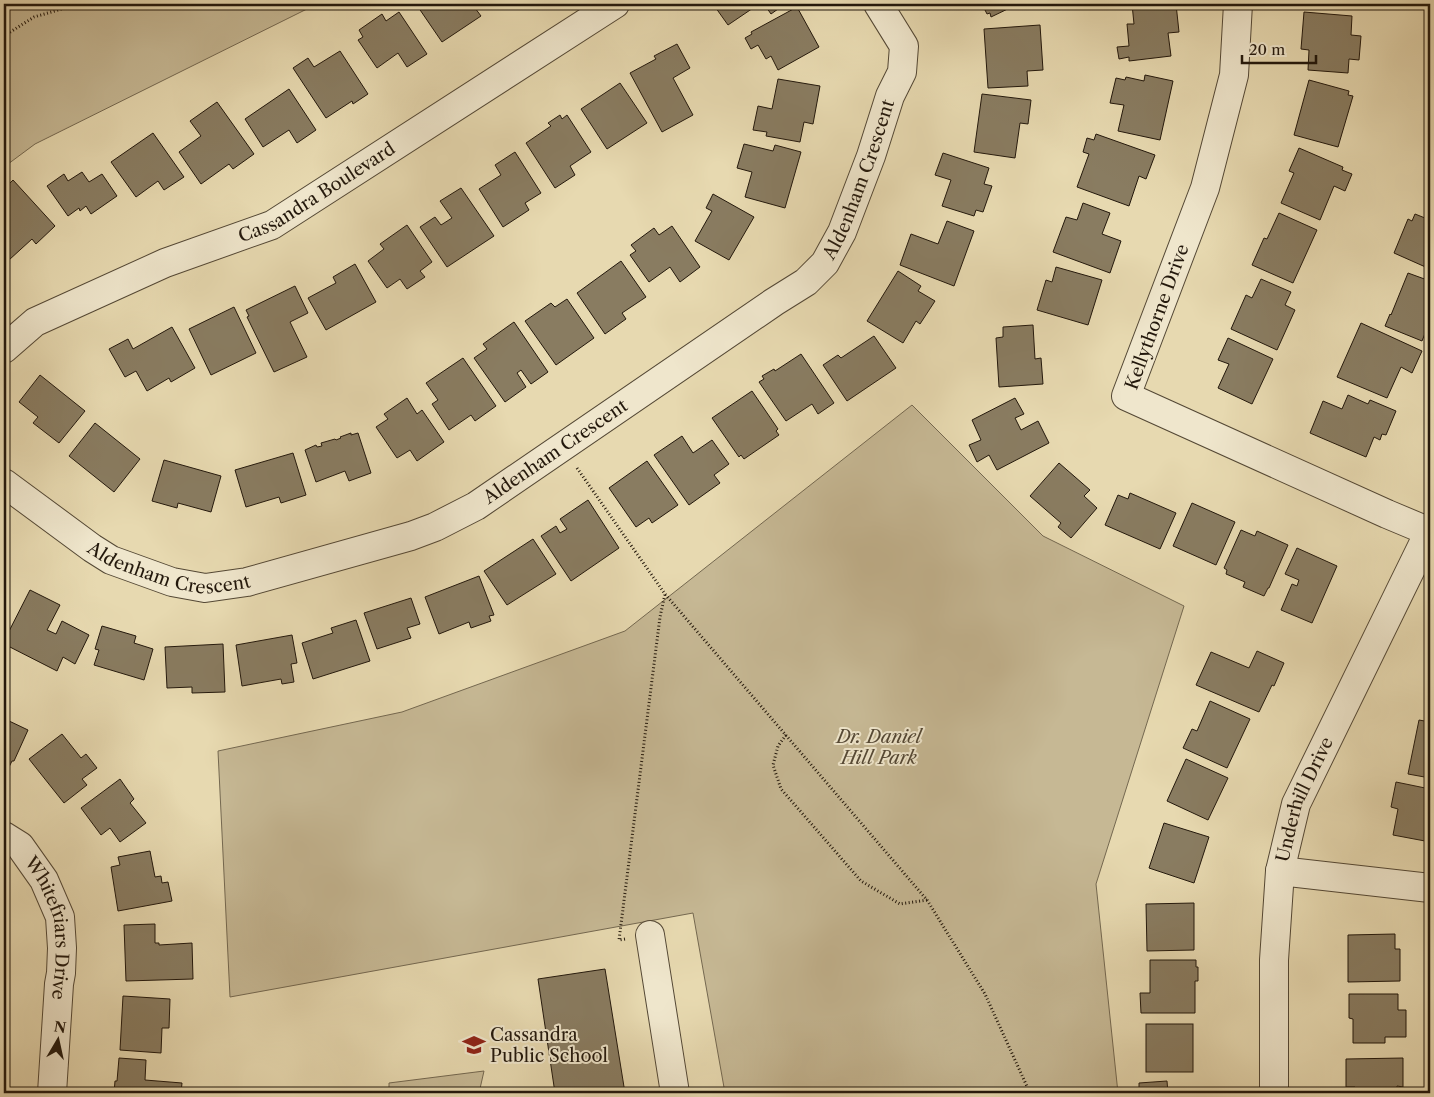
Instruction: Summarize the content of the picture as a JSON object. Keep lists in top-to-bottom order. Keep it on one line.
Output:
{"streets":{"street":["Aldenham Crescent","Cassandra Boulevard","Kellythorne Drive","Underhill Drive","Whitefriars Drive"]},"crossings":[["Kellythorne Drive","Underhill Drive"]],"parks":["Dr. Daniel Hill Park"],"places":{"school or university":["Cassandra Public School"]},"scale_bar":"20 m","north":"top"}
